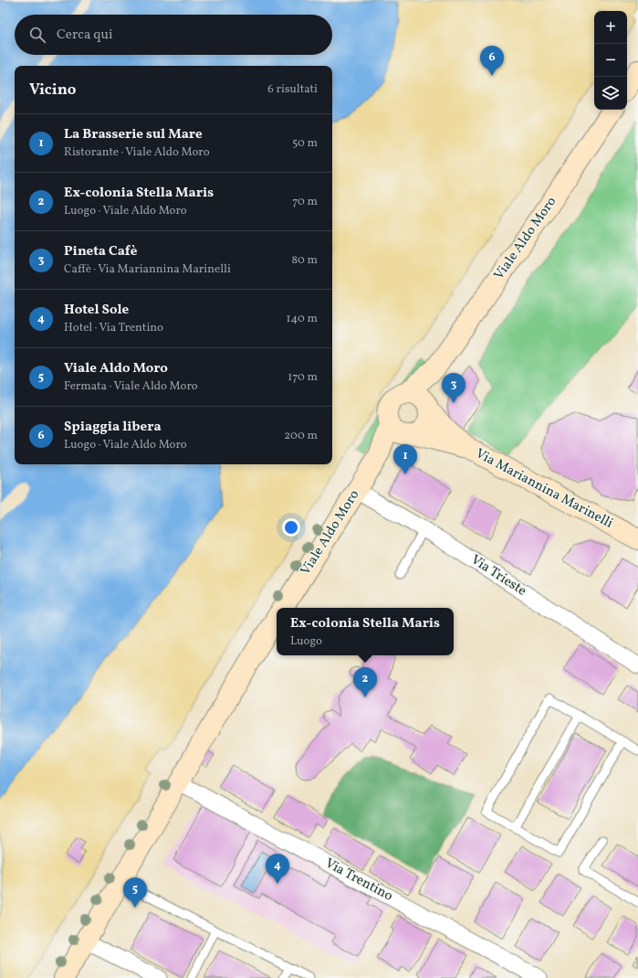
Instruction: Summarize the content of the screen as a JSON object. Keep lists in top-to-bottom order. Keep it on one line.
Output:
{"streets":{"street":["Viale Aldo Moro","Via Mariannina Marinelli","Via Trieste","Via Trentino"]},"crossings":[["Viale Aldo Moro","Via Mariannina Marinelli"],["Viale Aldo Moro","Via Trieste"]],"page":{"map_buttons":["+","−"],"search":"Cerca qui","pins":["6","3","1","2","4","5"],"heading":["Vicino","6 risultati"],"list":[{"mark":"1","name":"La Brasserie sul Mare","note":"Ristorante · Viale Aldo Moro","value":"50 m"},{"mark":"2","name":"Ex-colonia Stella Maris","note":"Luogo · Viale Aldo Moro","value":"70 m"},{"mark":"3","name":"Pineta Cafè","note":"Caffè · Via Mariannina Marinelli","value":"80 m"},{"mark":"4","name":"Hotel Sole","note":"Hotel · Via Trentino","value":"140 m"},{"mark":"5","name":"Viale Aldo Moro","note":"Fermata · Viale Aldo Moro","value":"170 m"},{"mark":"6","name":"Spiaggia libera","note":"Luogo · Viale Aldo Moro","value":"200 m"}],"popup":["Ex-colonia Stella Maris","Luogo"]}}
